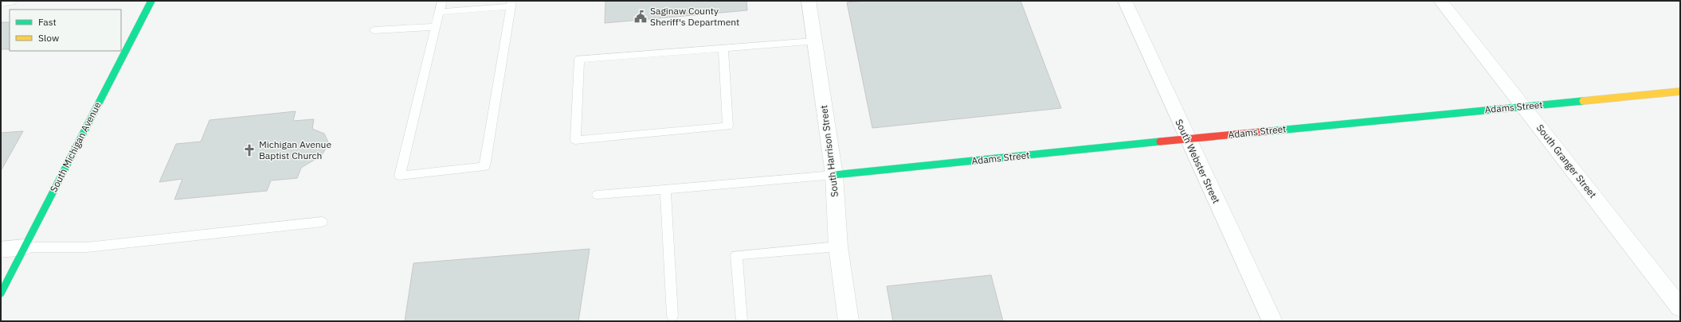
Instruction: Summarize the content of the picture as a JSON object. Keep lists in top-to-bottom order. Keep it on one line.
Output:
{"streets":{"street":["Adams Street","South Michigan Avenue","South Harrison Street","South Webster Street","South Granger Street"]},"crossings":[["Adams Street","South Harrison Street"],["Adams Street","South Webster Street"],["Adams Street","South Granger Street"]],"places":{"public building":["Saginaw County Sheriff's Department"],"church":["Michigan Avenue Baptist Church"]},"legend":["Fast","Slow"]}
